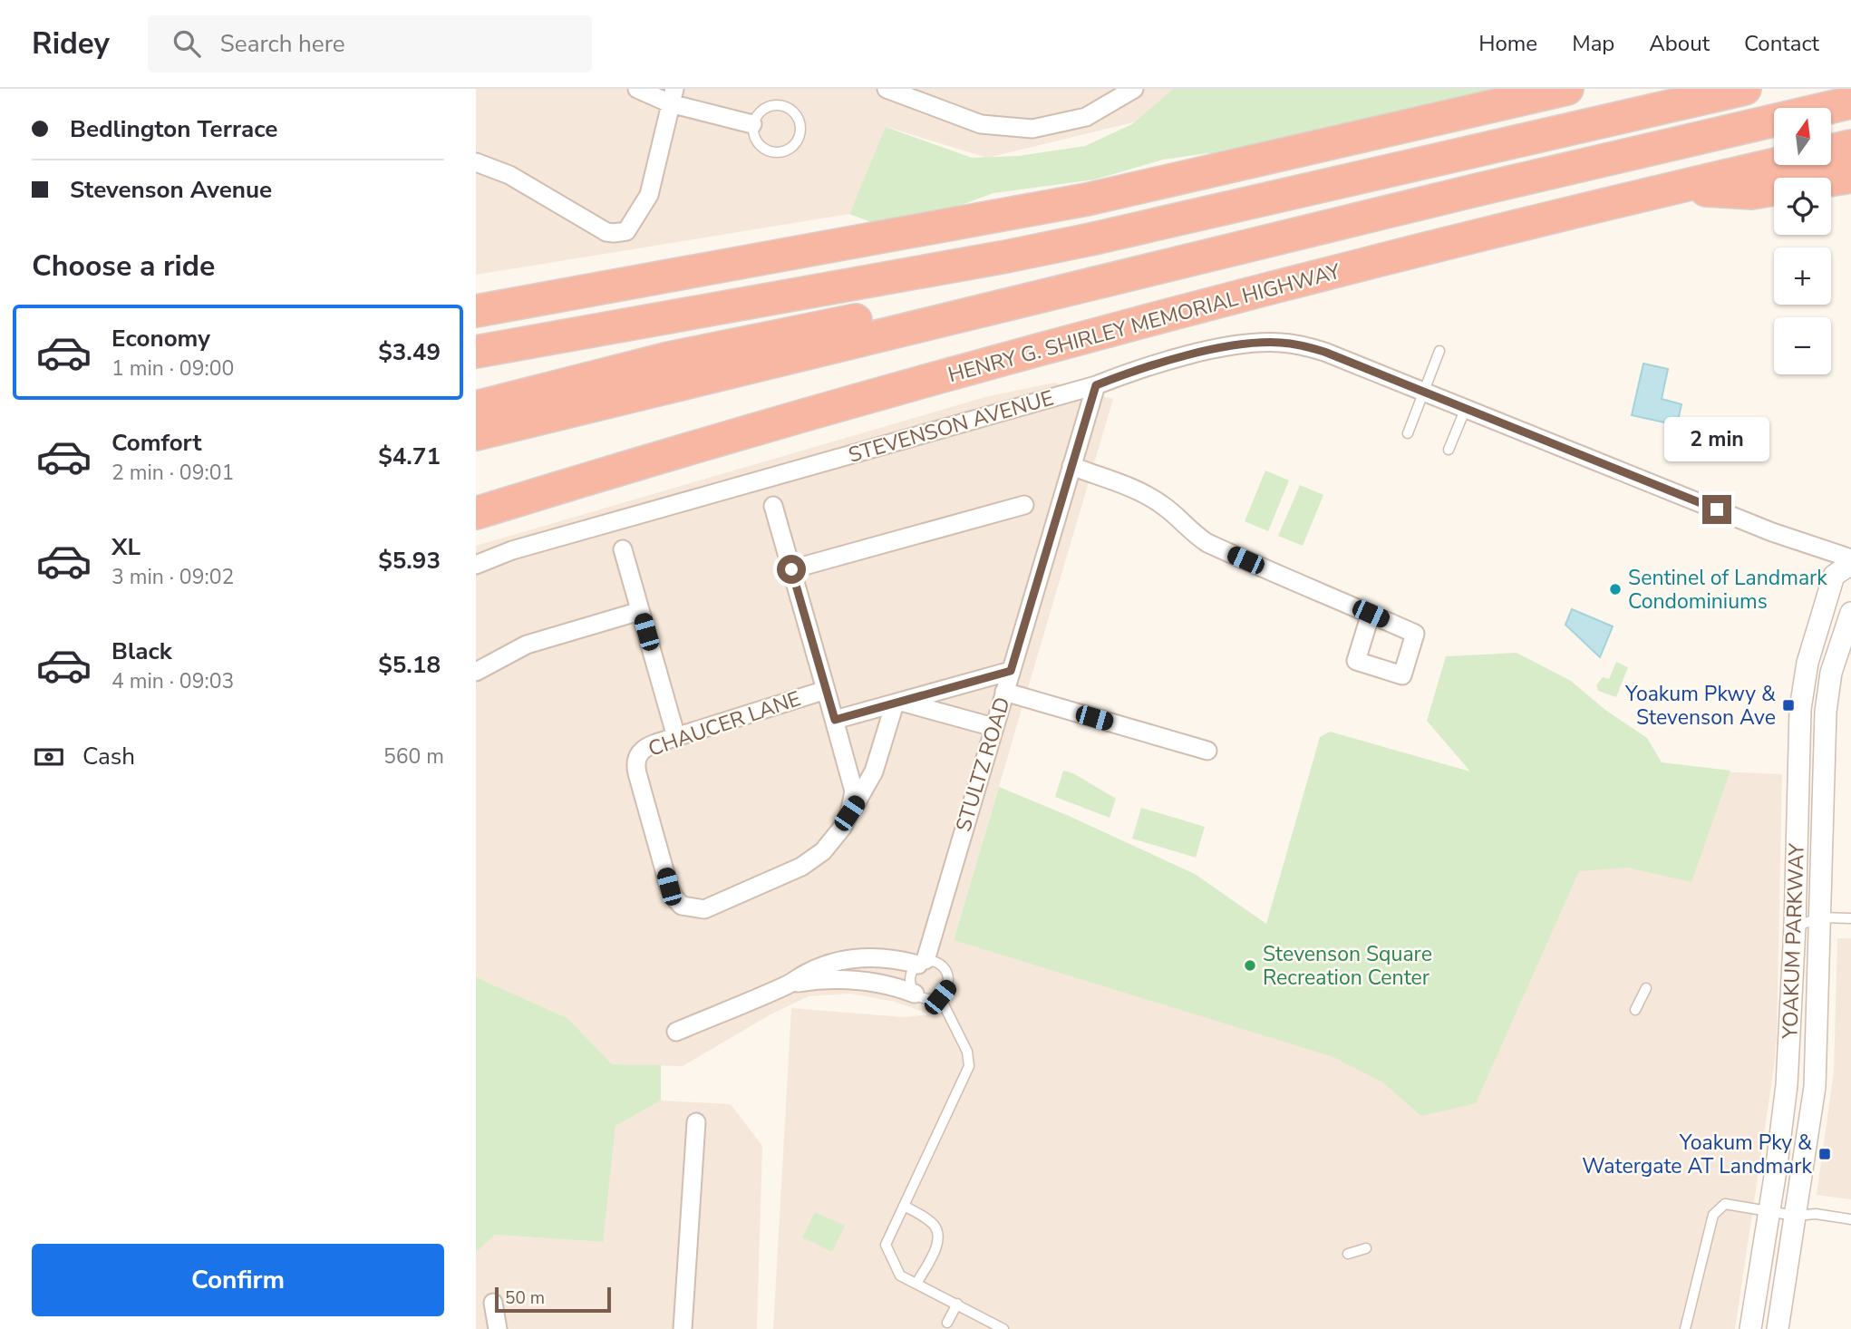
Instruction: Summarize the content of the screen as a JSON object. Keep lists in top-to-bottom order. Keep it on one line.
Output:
{"streets":{"highway":["HENRY G. SHIRLEY MEMORIAL HIGHWAY"],"street":["STEVENSON AVENUE","CHAUCER LANE","STULTZ ROAD","YOAKUM PARKWAY"]},"crossings":[["STEVENSON AVENUE","STULTZ ROAD"]],"places":{"other":["Sentinel of Landmark Condominiums","Stevenson Square Recreation Center"],"transit":["Yoakum Pkwy & Stevenson Ave","Yoakum Pky & Watergate AT Landmark"]},"scale_bar":"50 m","north":"top","page":{"header":"Ridey","search":"Search here","nav":["Home","Map","About","Contact"],"banner":["Bedlington Terrace","Stevenson Avenue"],"map_buttons":["+","−"],"heading":"Choose a ride","list":[{"name":"Economy","note":"1 min · 09:00","value":"$3.49"},{"name":"Comfort","note":"2 min · 09:01","value":"$4.71"},{"name":"XL","note":"3 min · 09:02","value":"$5.93"},{"name":"Black","note":"4 min · 09:03","value":"$5.18"}],"bubble":"2 min","pay":["Cash","560 m"],"buttons":"Confirm","scale":"50 m"}}
